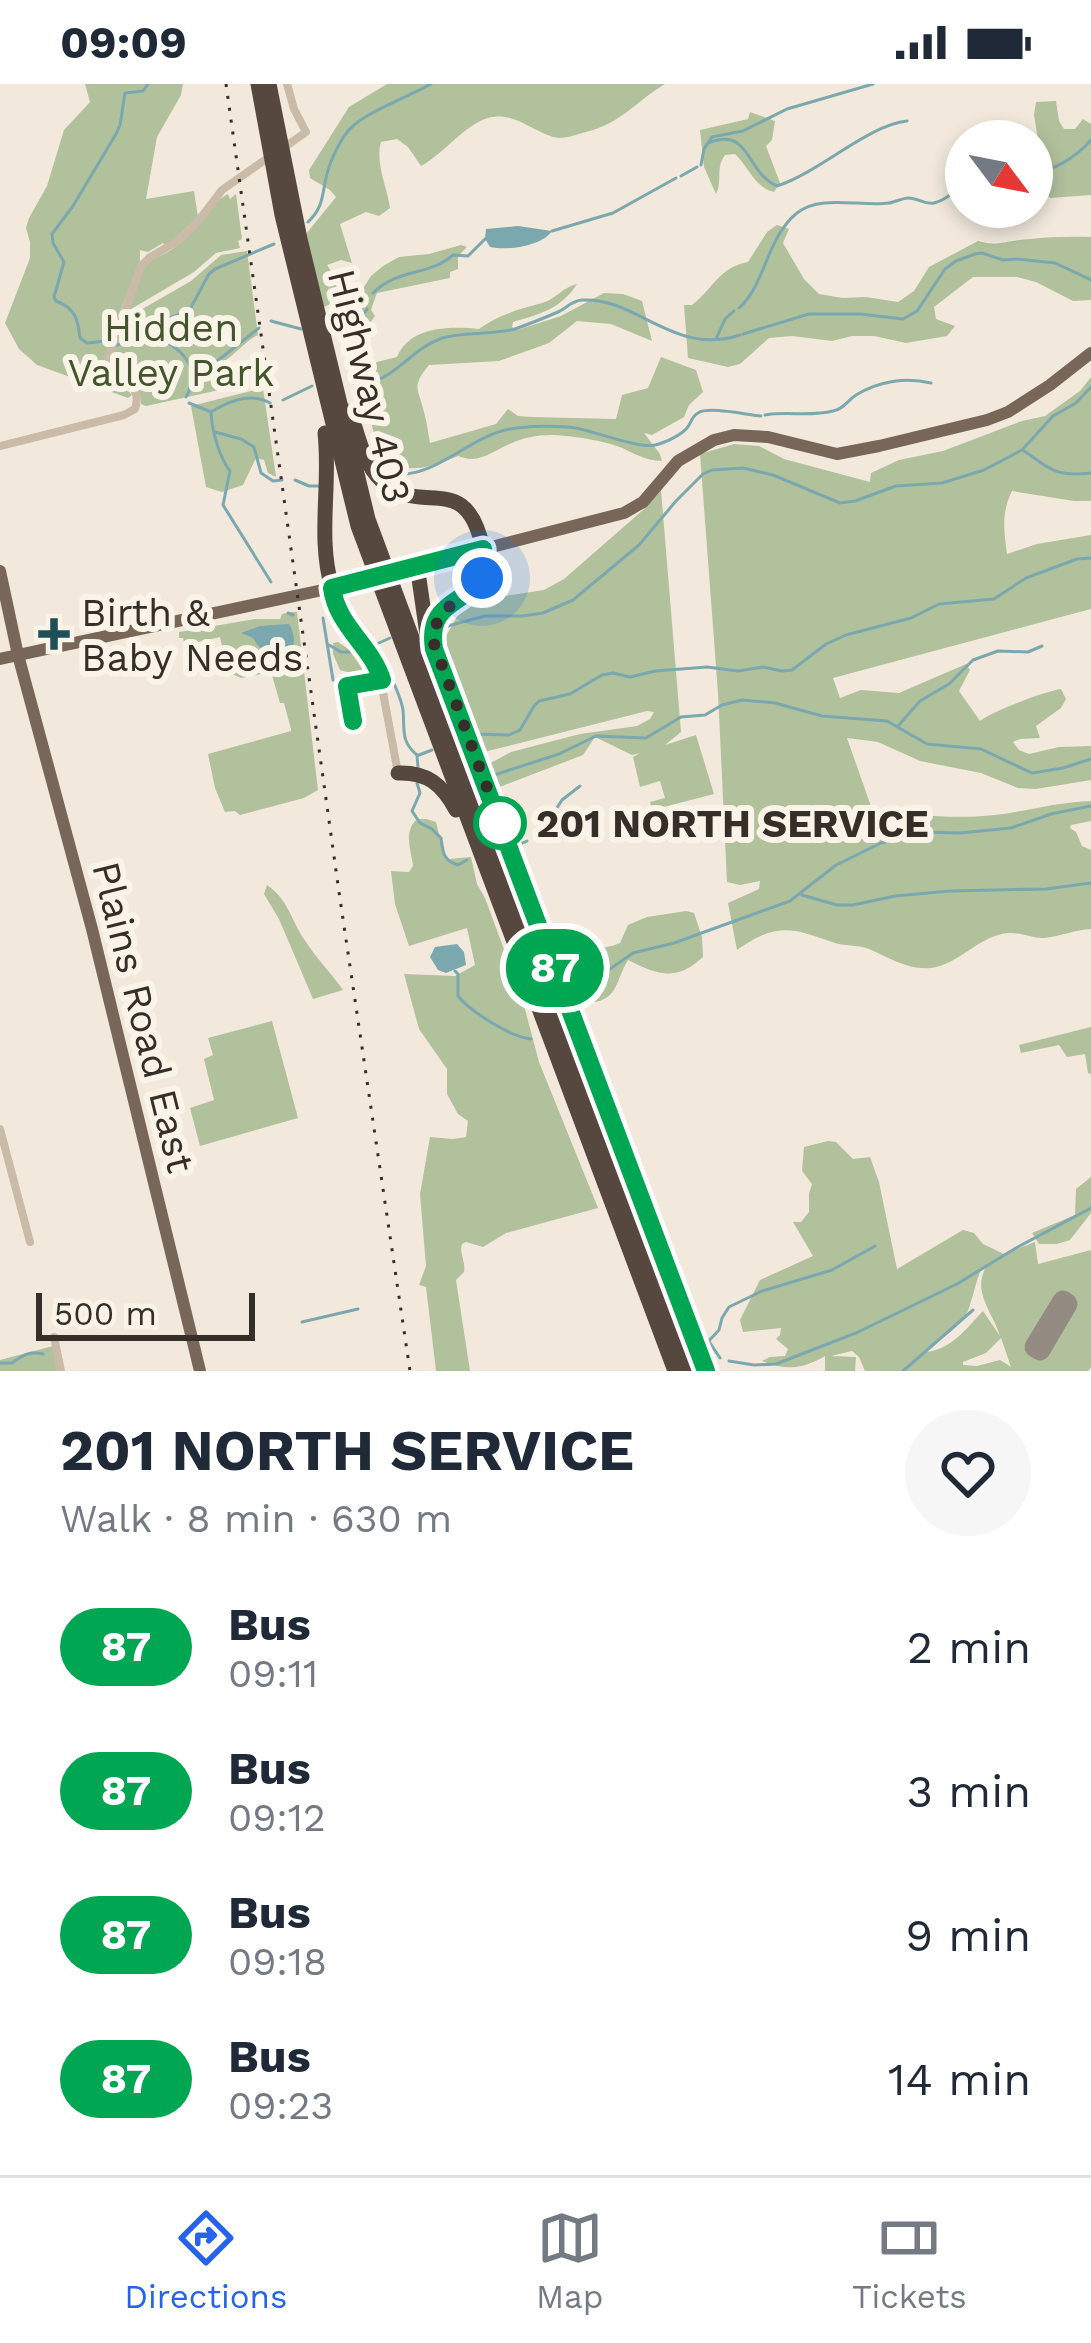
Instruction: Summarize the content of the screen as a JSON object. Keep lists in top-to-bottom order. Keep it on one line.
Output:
{"streets":{"highway":["Highway 403"],"main road":["Plains Road East"]},"parks":["Hidden Valley Park"],"places":{"health":["Birth & Baby Needs"],"other":["201 NORTH SERVICE"]},"lines":["bus line 87"],"scale_bar":"500 m","north":"bottom right","page":{"status":"09:09","on_map":"87","scale":"500 m","heading":["201 NORTH SERVICE","Walk · 8 min · 630 m"],"list":[{"mark":"87","name":"Bus","note":"09:11","value":"2 min"},{"mark":"87","name":"Bus","note":"09:12","value":"3 min"},{"mark":"87","name":"Bus","note":"09:18","value":"9 min"},{"mark":"87","name":"Bus","note":"09:23","value":"14 min"}],"tabs":["Directions","Map","Tickets"]}}
